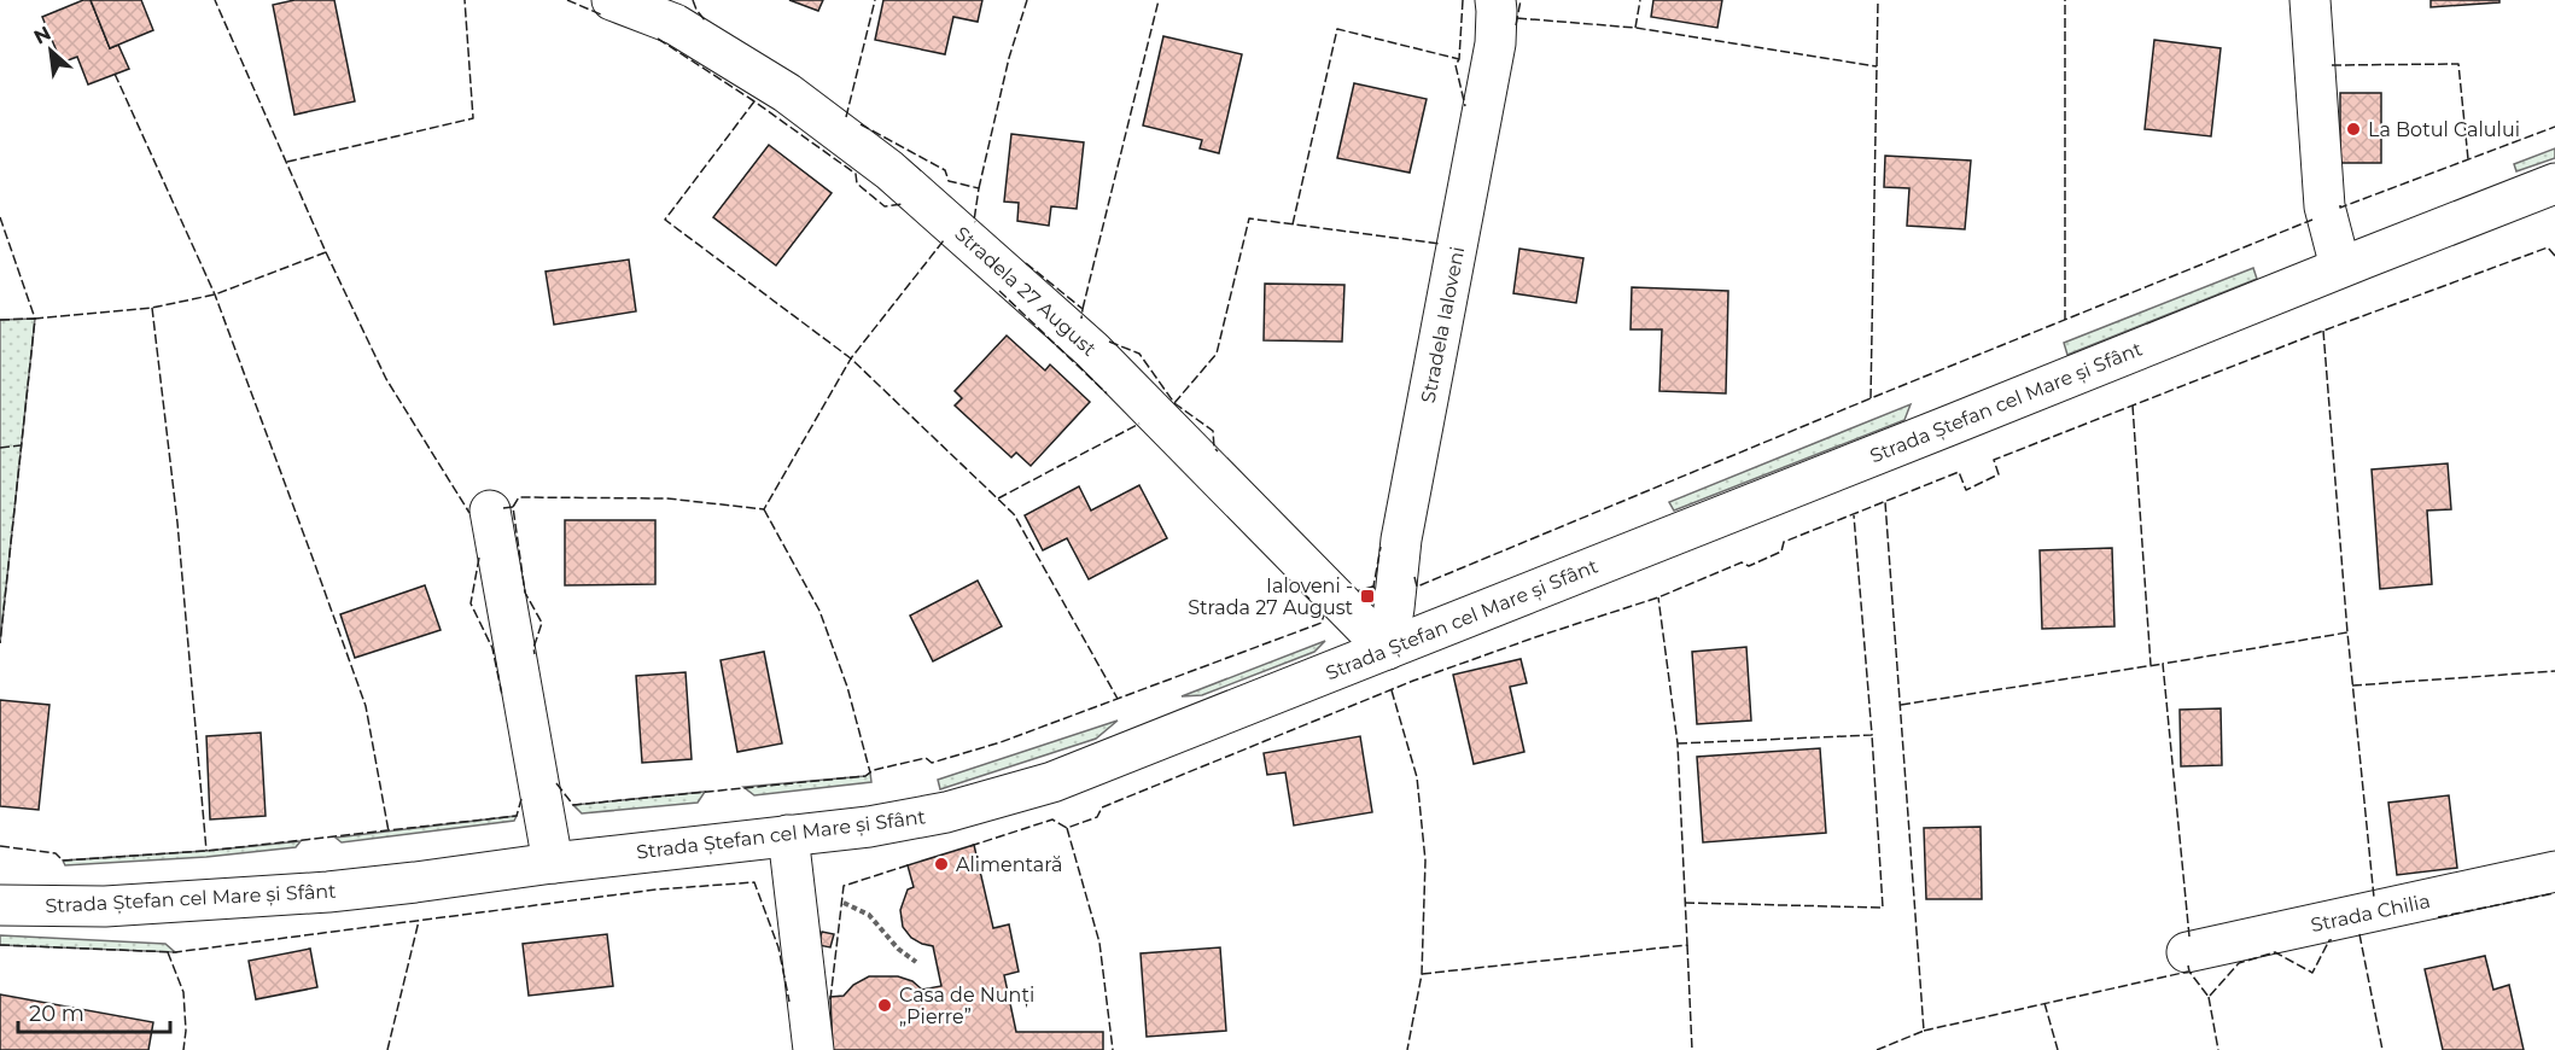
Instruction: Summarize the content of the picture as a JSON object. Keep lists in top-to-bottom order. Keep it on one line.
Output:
{"streets":{"main road":["Stradela 27 August","Stradela Ialoveni","Strada Ștefan cel Mare și Sfânt","Strada Chilia"]},"crossings":[["Stradela 27 August","Stradela Ialoveni"],["Stradela 27 August","Strada Ștefan cel Mare și Sfânt"],["Stradela Ialoveni","Strada Ștefan cel Mare și Sfânt"]],"places":{"other":["La Botul Calului","Alimentară","Casa de Nunți „Pierre”"],"transit":["Ialoveni - Strada 27 August"]},"scale_bar":"20 m","north":"top left"}
